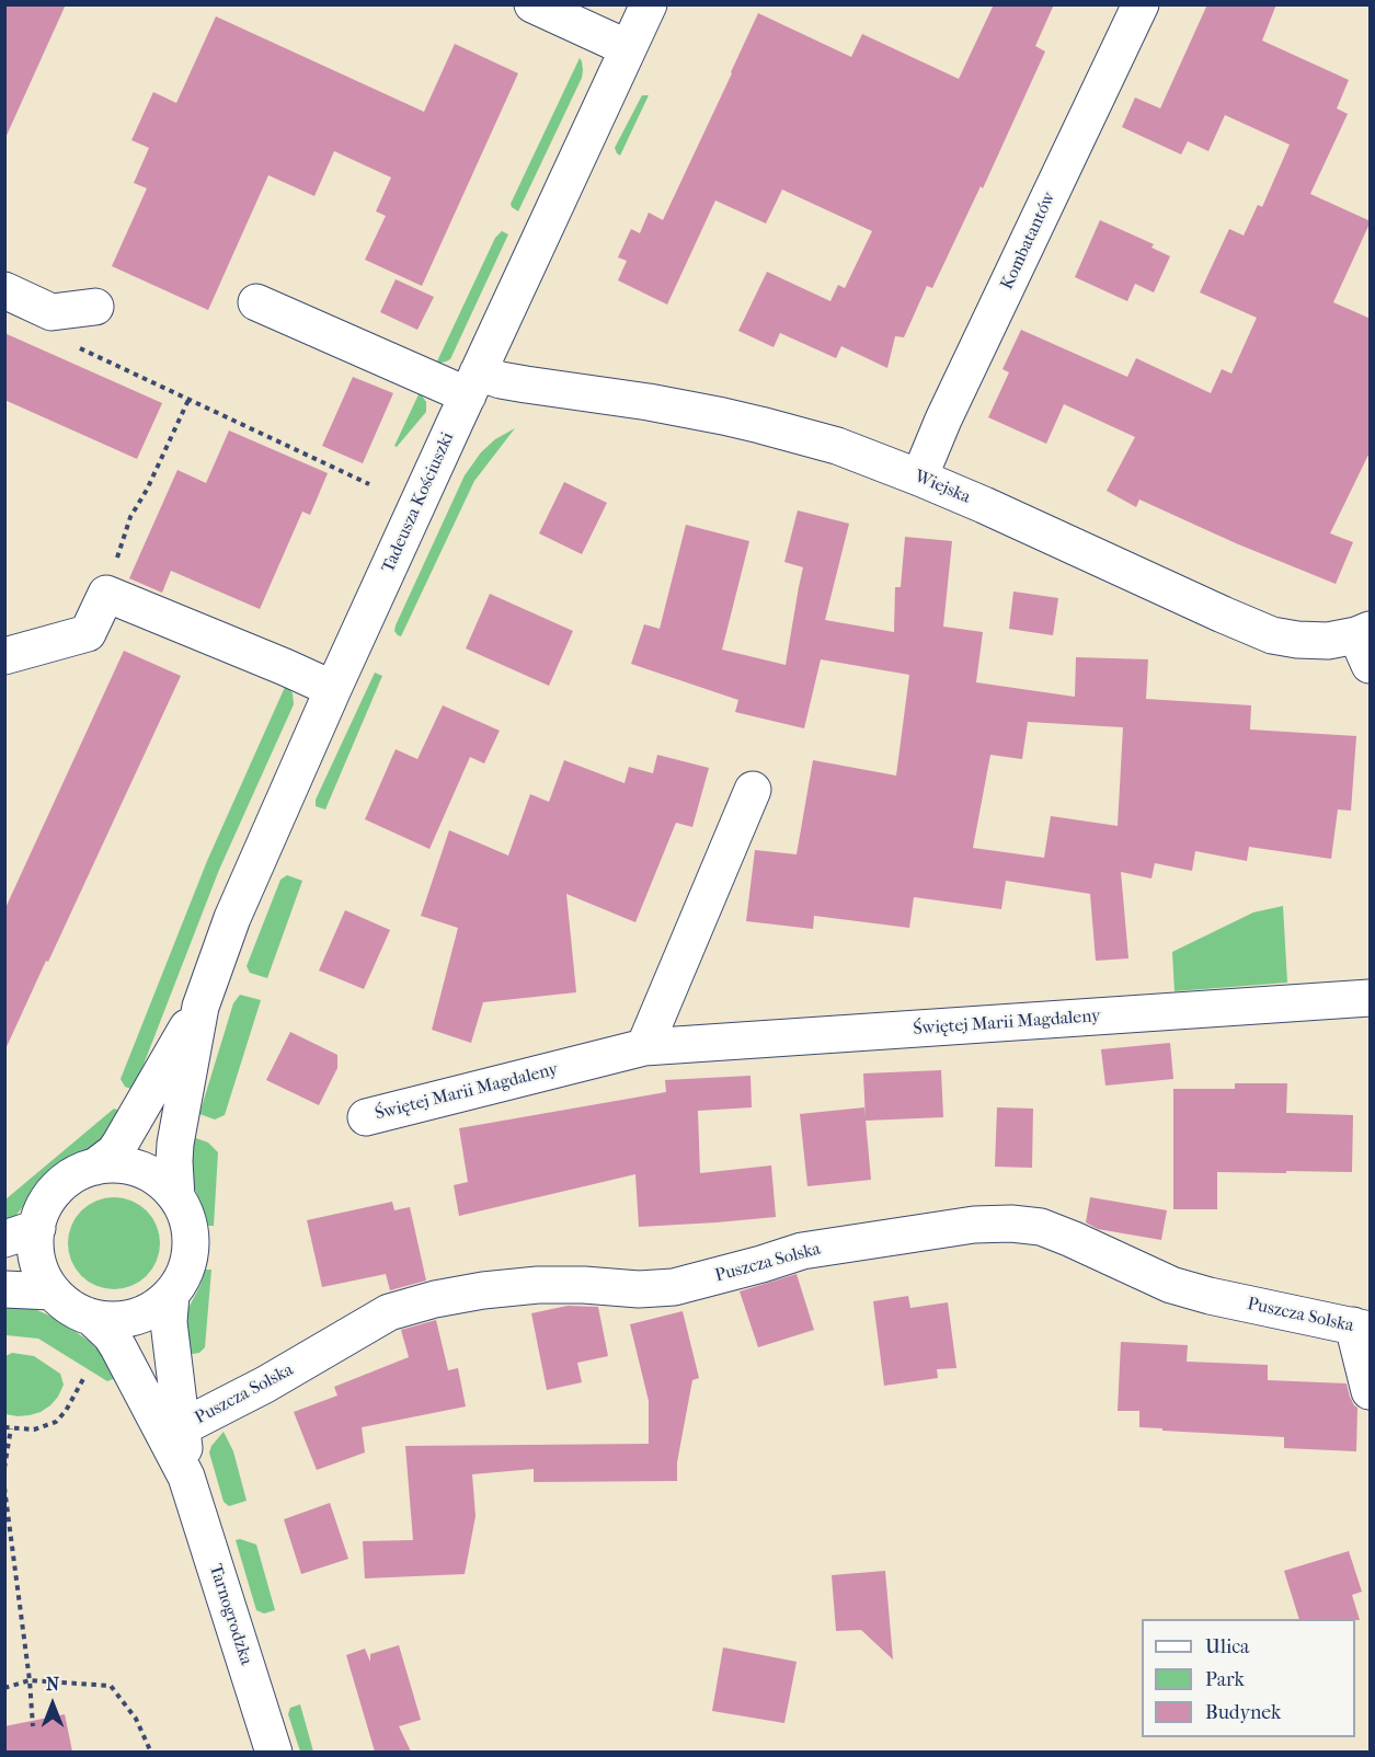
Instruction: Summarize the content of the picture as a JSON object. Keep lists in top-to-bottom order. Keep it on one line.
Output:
{"streets":{"street":["Kombatantów","Wiejska","Tadeusza Kościuszki","Świętej Marii Magdaleny","Puszcza Solska","Tarnogrodzka"]},"crossings":[["Kombatantów","Wiejska"],["Wiejska","Tadeusza Kościuszki"],["Tadeusza Kościuszki","Tarnogrodzka"],["Puszcza Solska","Tarnogrodzka"]],"legend":["Ulica","Park","Budynek"],"north":"top"}
